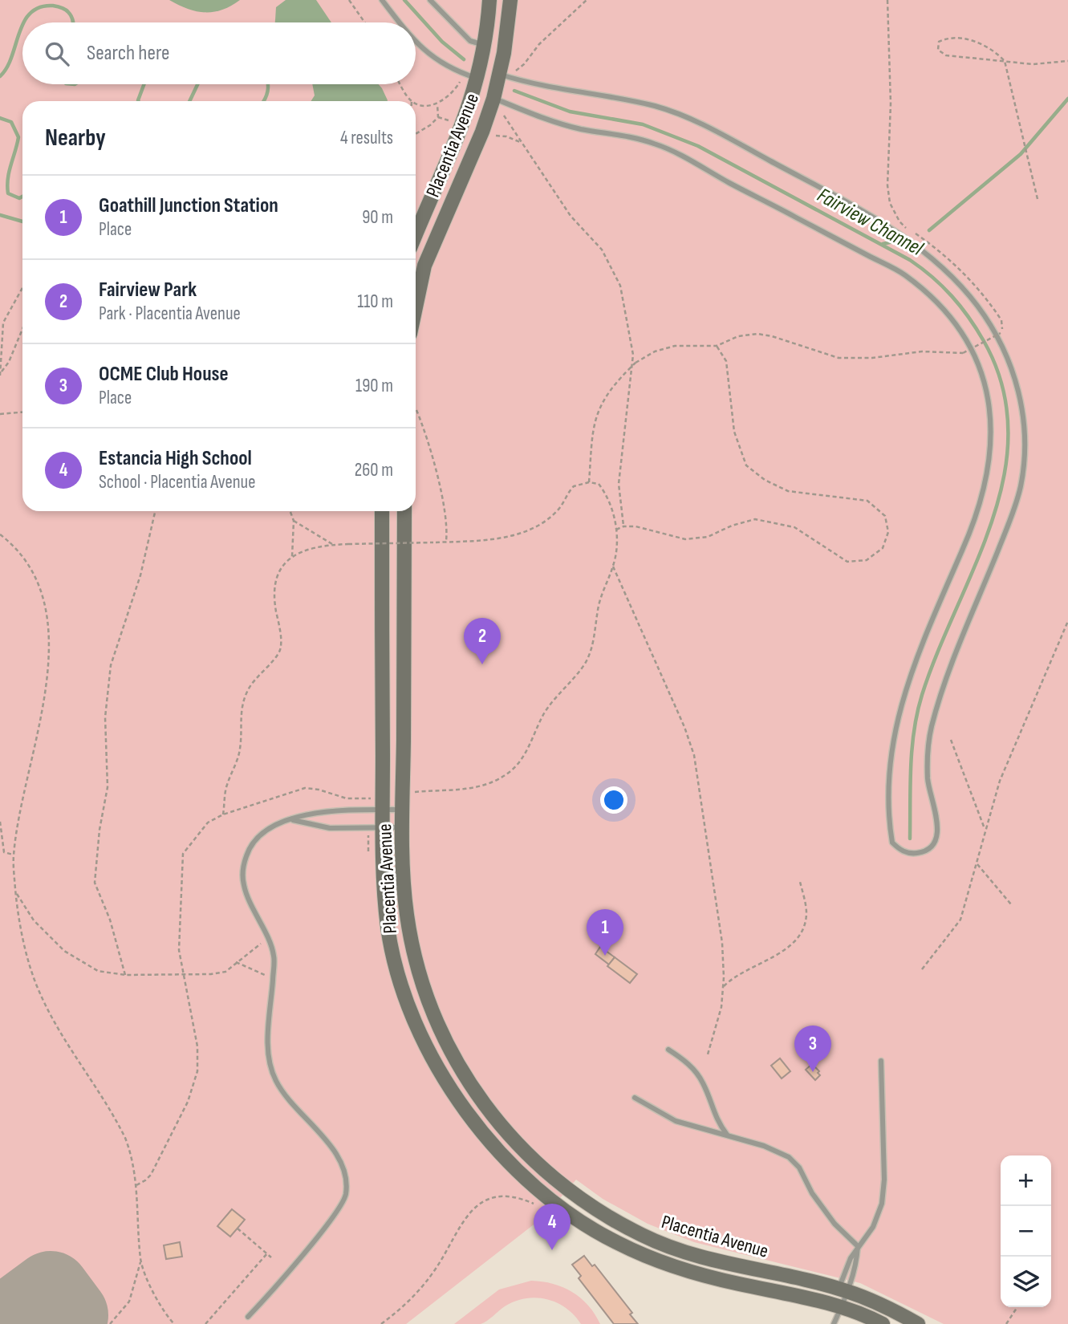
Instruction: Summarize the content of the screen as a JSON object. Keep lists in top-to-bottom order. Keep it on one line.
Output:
{"streets":{"main road":["Placentia Avenue"]},"water":["Fairview Channel"],"page":{"search":"Search here","heading":["Nearby","4 results"],"list":[{"mark":"1","name":"Goathill Junction Station","note":"Place","value":"90 m"},{"mark":"2","name":"Fairview Park","note":"Park · Placentia Avenue","value":"110 m"},{"mark":"3","name":"OCME Club House","note":"Place","value":"190 m"},{"mark":"4","name":"Estancia High School","note":"School · Placentia Avenue","value":"260 m"}],"pins":["2","1","3","4"],"map_buttons":["+","−"]}}
